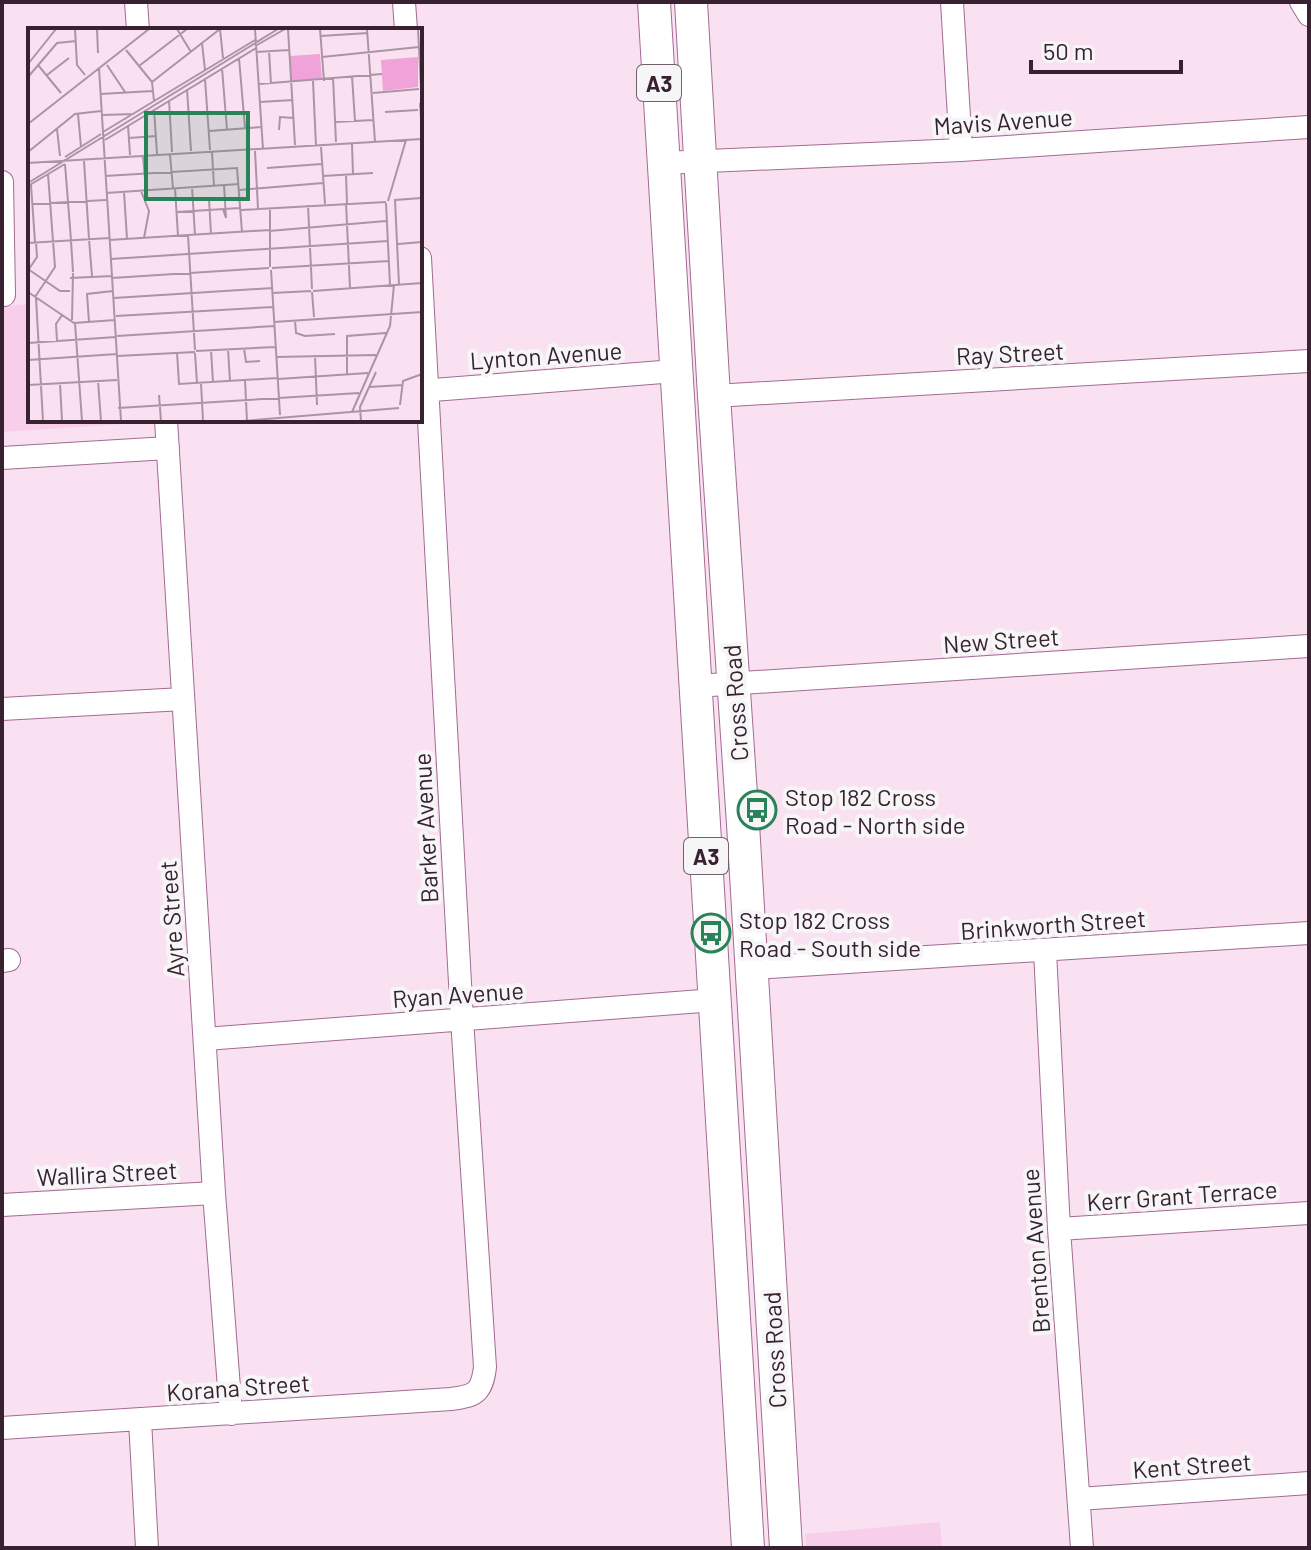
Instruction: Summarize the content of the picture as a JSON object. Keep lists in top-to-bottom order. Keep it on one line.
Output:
{"streets":{"highway":["A3","Cross Road"],"street":["Mavis Avenue","Ray Street","Lynton Avenue","New Street","Barker Avenue","Ayre Street","Brinkworth Street","Ryan Avenue","Wallira Street","Kerr Grant Terrace","Brenton Avenue","Korana Street","Kent Street"]},"crossings":[["Mavis Avenue","Cross Road"],["Ray Street","Cross Road"],["Lynton Avenue","Cross Road"],["Lynton Avenue","Barker Avenue"],["New Street","Cross Road"],["Cross Road","Brinkworth Street"],["Cross Road","Ryan Avenue"],["Barker Avenue","Ryan Avenue"],["Barker Avenue","Korana Street"],["Ayre Street","Ryan Avenue"],["Ayre Street","Wallira Street"],["Ayre Street","Korana Street"],["Brinkworth Street","Brenton Avenue"],["Kerr Grant Terrace","Brenton Avenue"],["Brenton Avenue","Kent Street"]],"places":{"bus stop":["Stop 182 Cross Road - North side","Stop 182 Cross Road - South side"]},"scale_bar":"50 m"}
